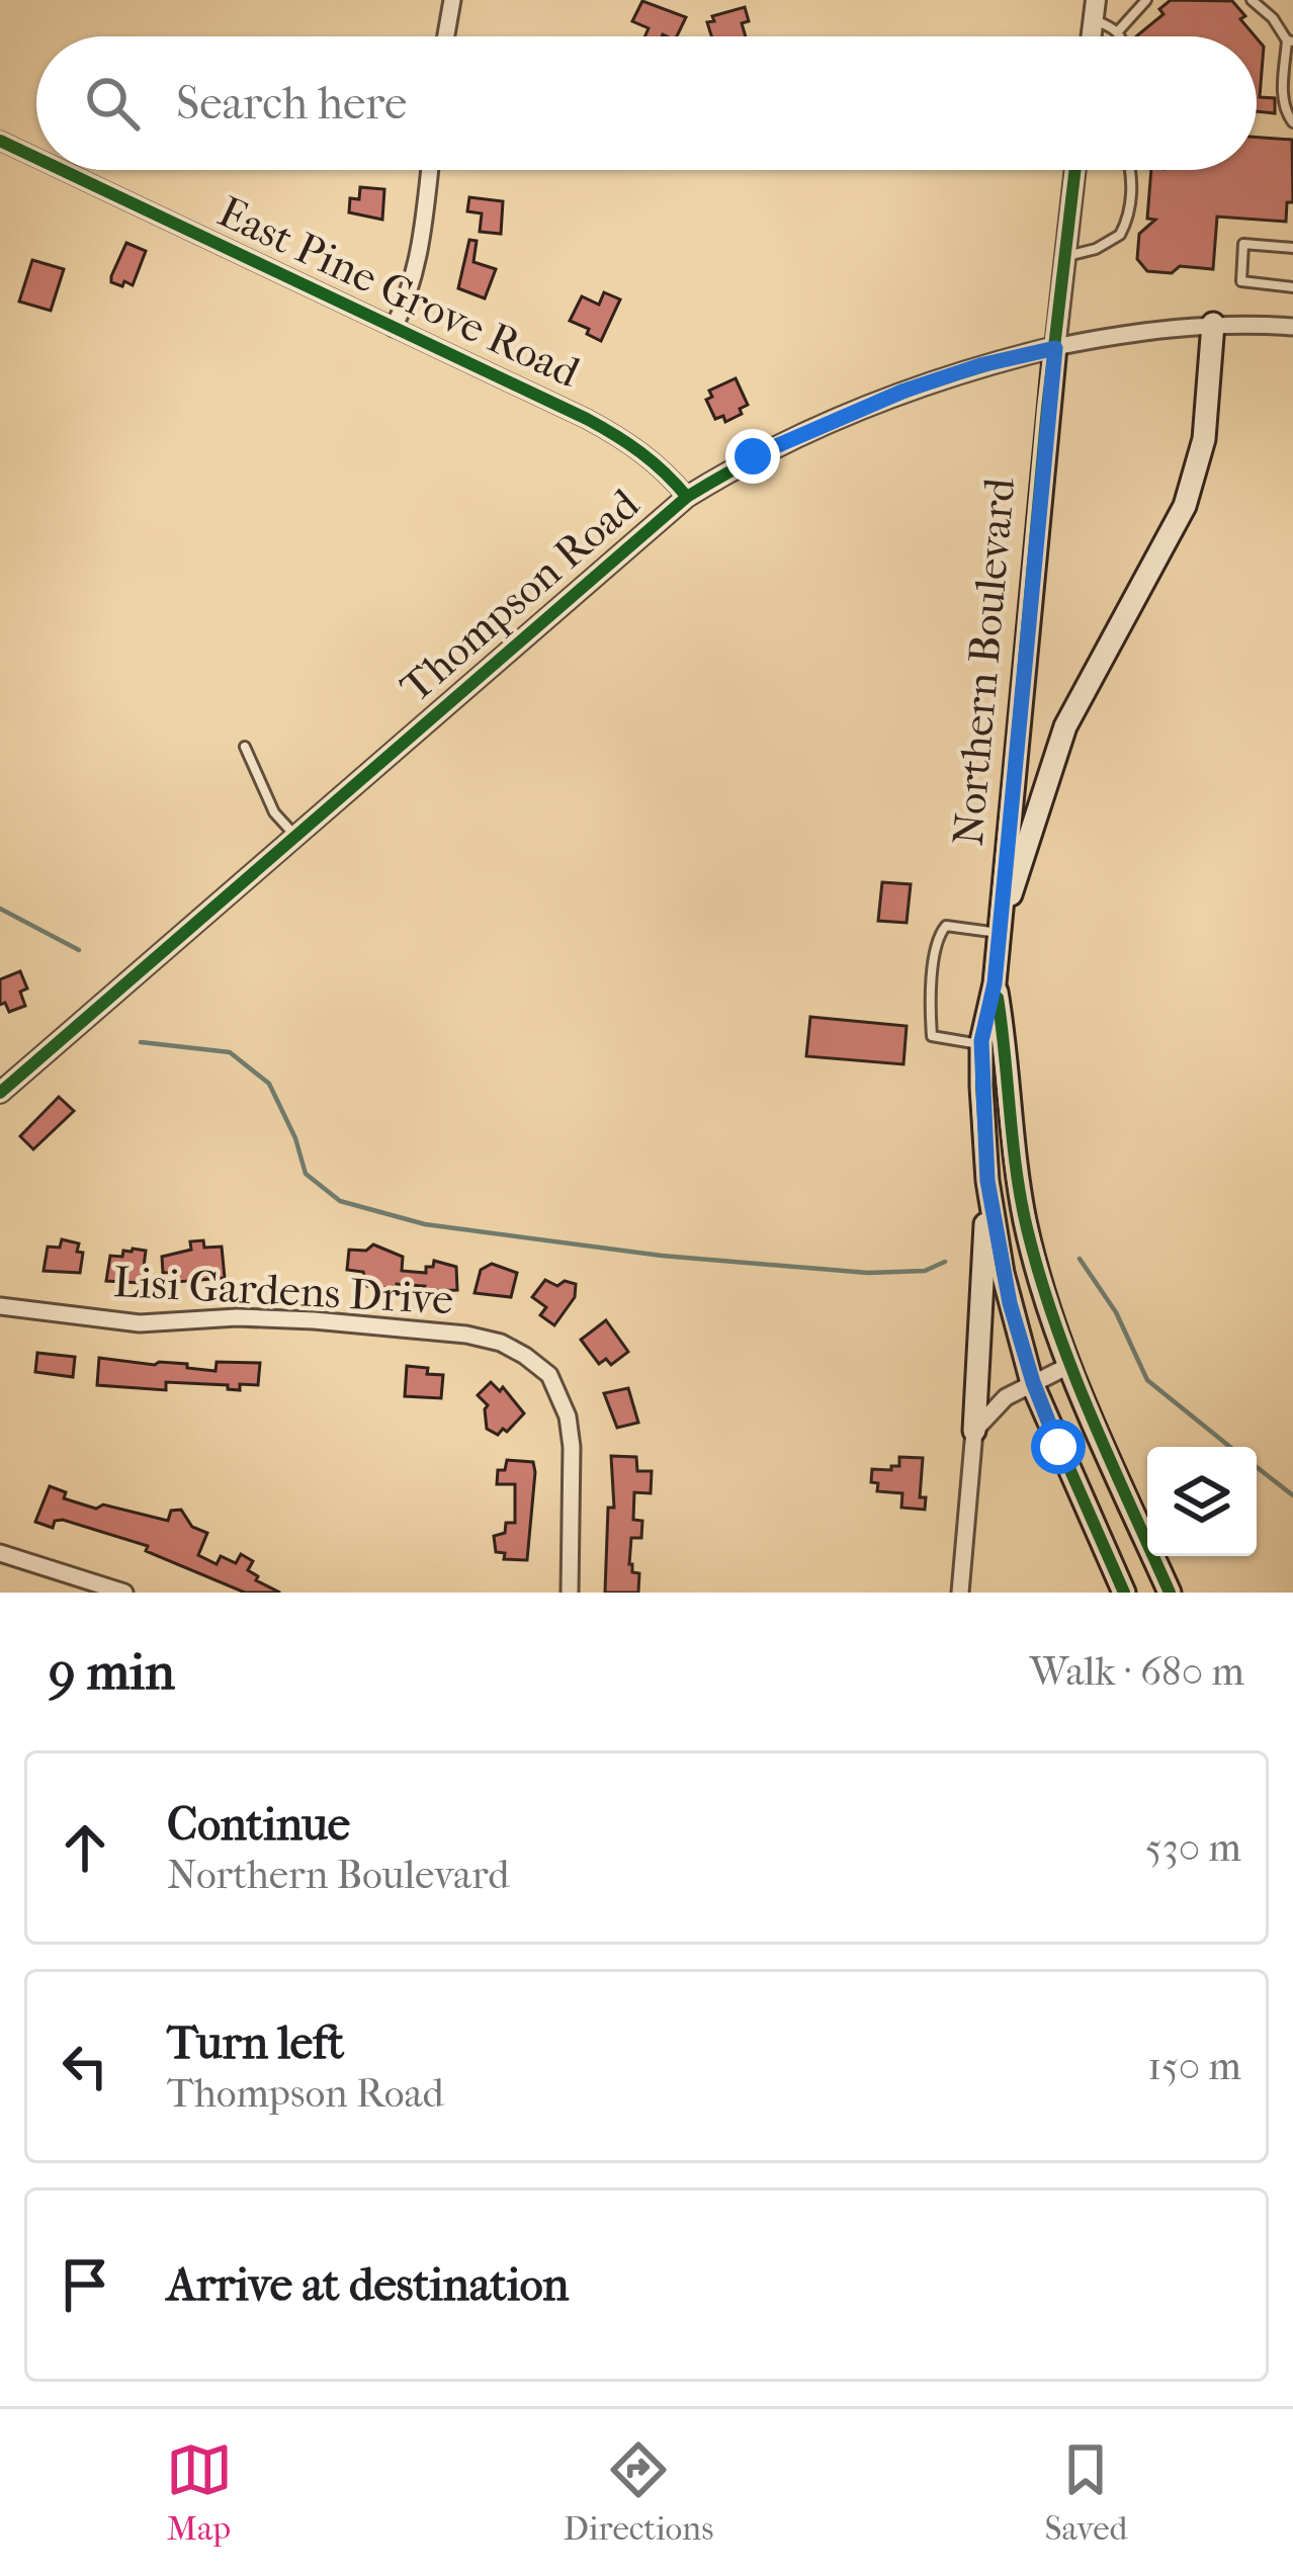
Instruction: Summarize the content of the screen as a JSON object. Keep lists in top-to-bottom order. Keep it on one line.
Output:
{"streets":{"main road":["Northern Boulevard"],"street":["East Pine Grove Road","Thompson Road","Lisi Gardens Drive"]},"crossings":[["East Pine Grove Road","Thompson Road"],["Thompson Road","Northern Boulevard"]],"page":{"search":"Search here","heading":["9 min","Walk · 680 m"],"list":[["Continue","Northern Boulevard","530 m"],["Turn left","Thompson Road","150 m"],"Arrive at destination"],"nav":["Map","Directions","Saved"]}}
